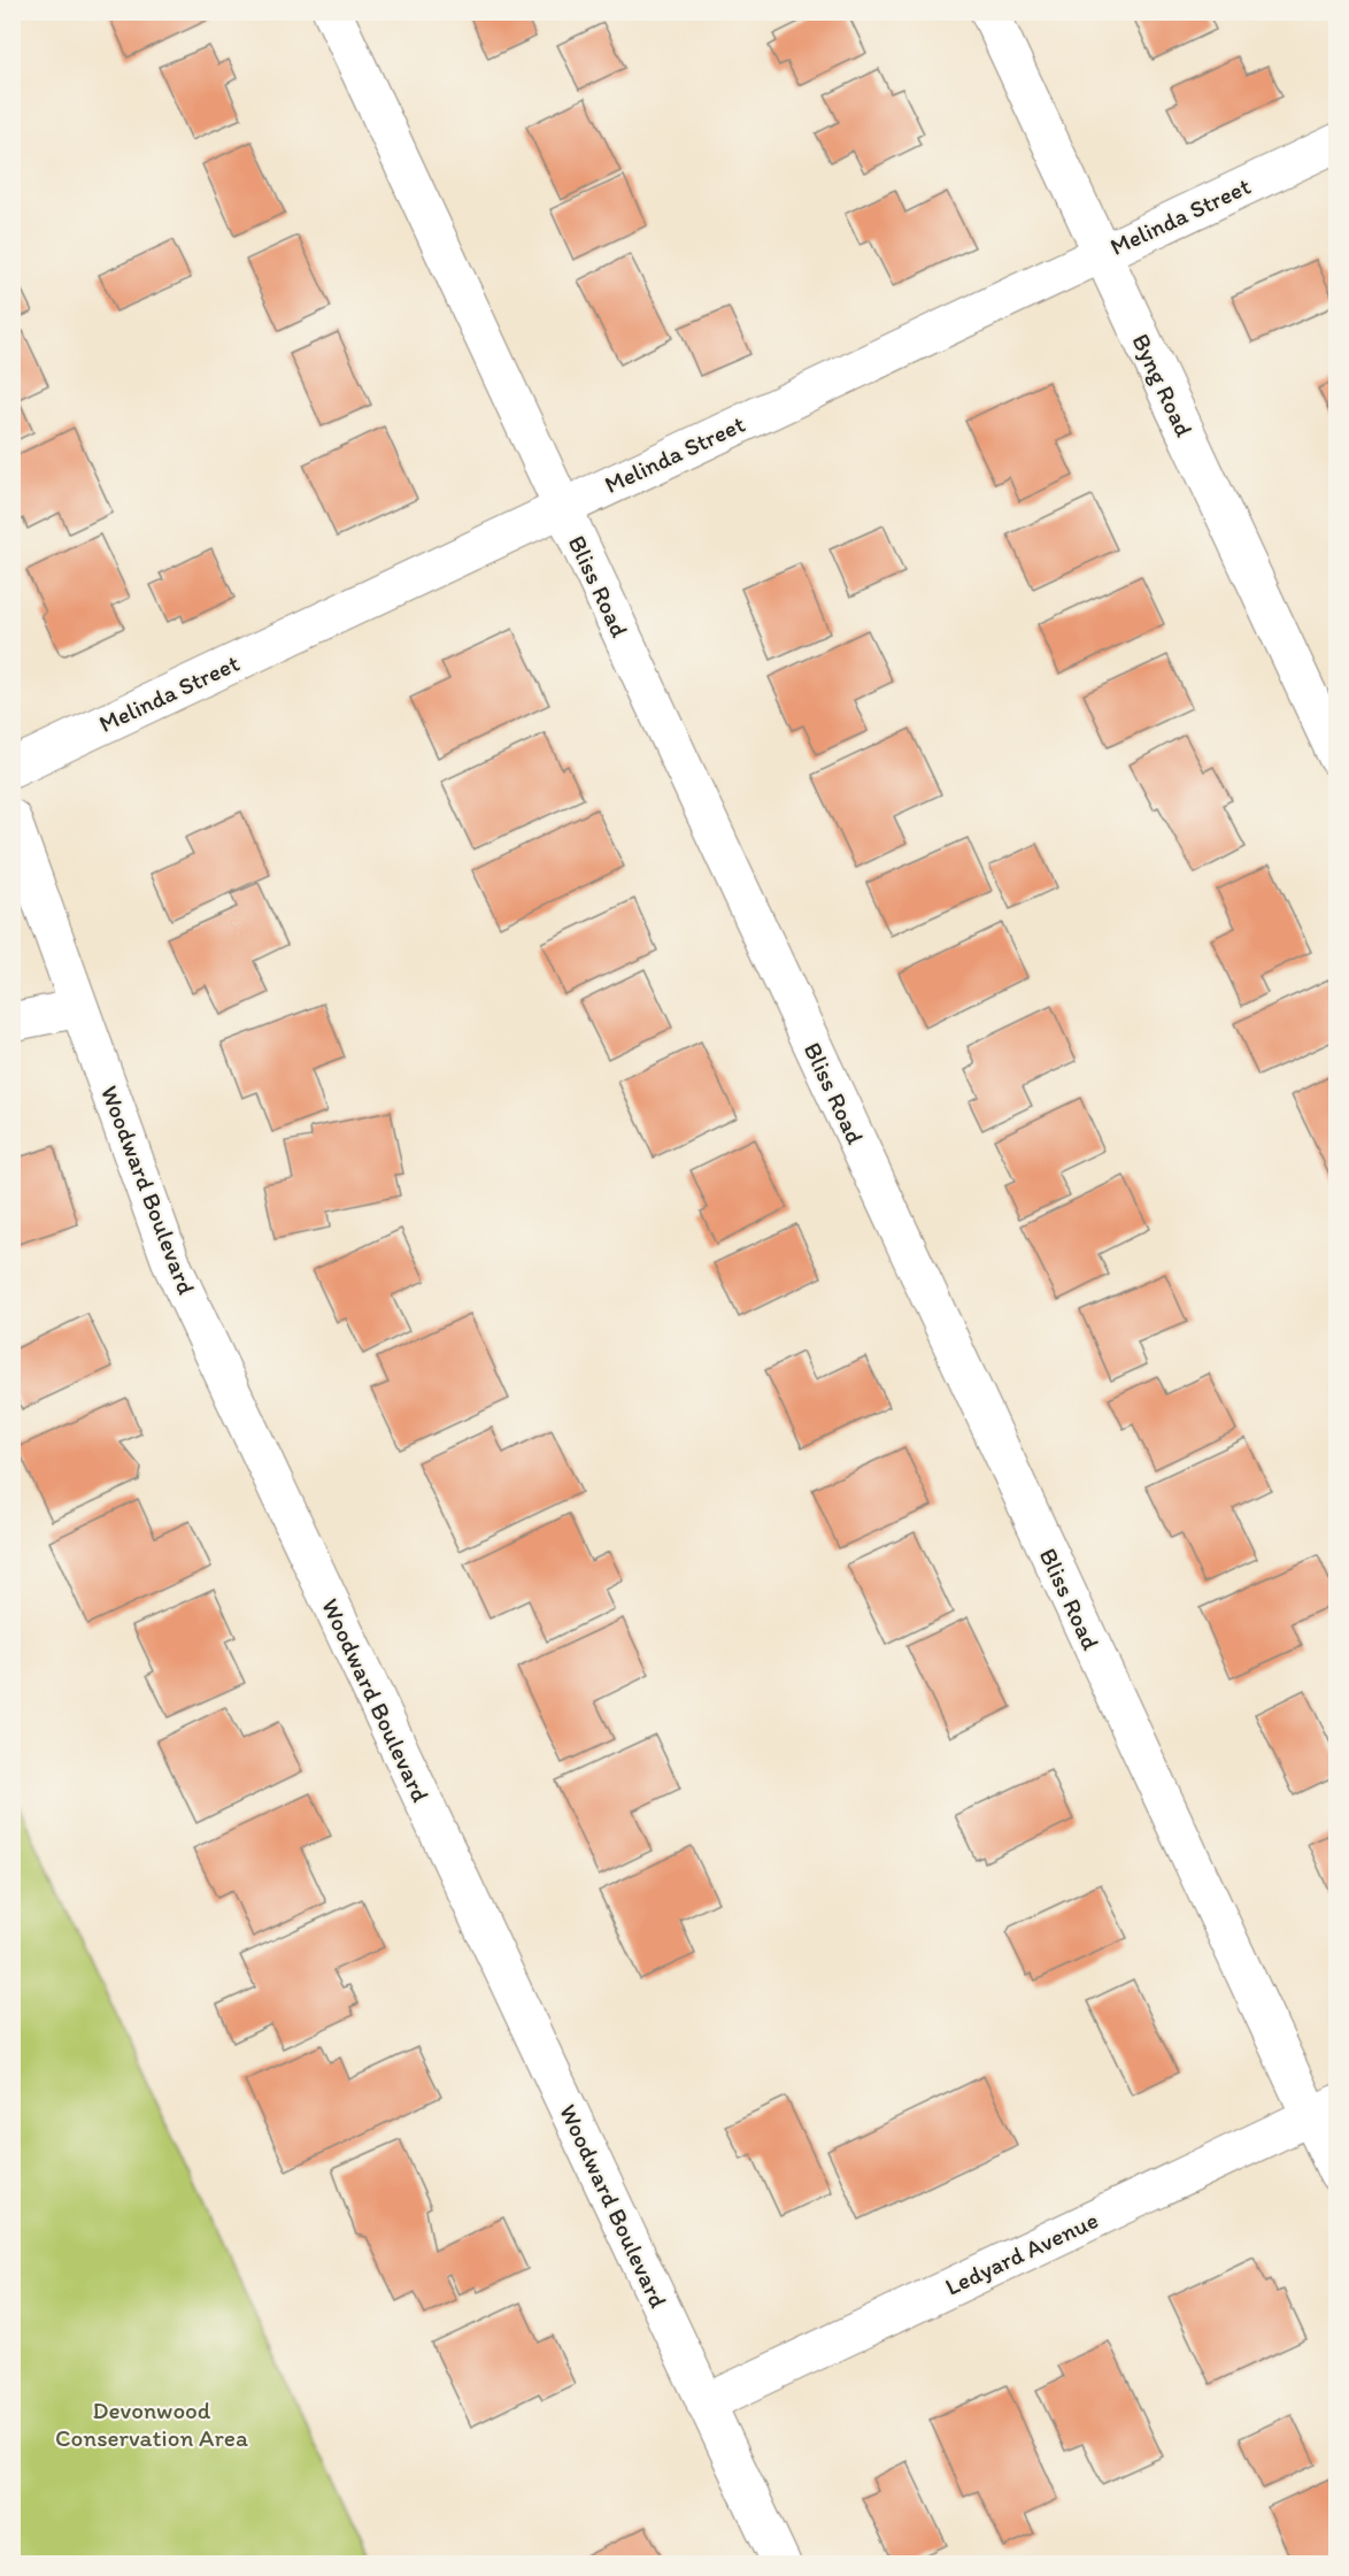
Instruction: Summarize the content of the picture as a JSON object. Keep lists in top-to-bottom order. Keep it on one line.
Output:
{"streets":{"street":["Melinda Street","Byng Road","Bliss Road","Woodward Boulevard","Ledyard Avenue"]},"crossings":[["Melinda Street","Byng Road"],["Melinda Street","Bliss Road"],["Bliss Road","Ledyard Avenue"],["Woodward Boulevard","Ledyard Avenue"]],"parks":["Devonwood Conservation Area"]}
